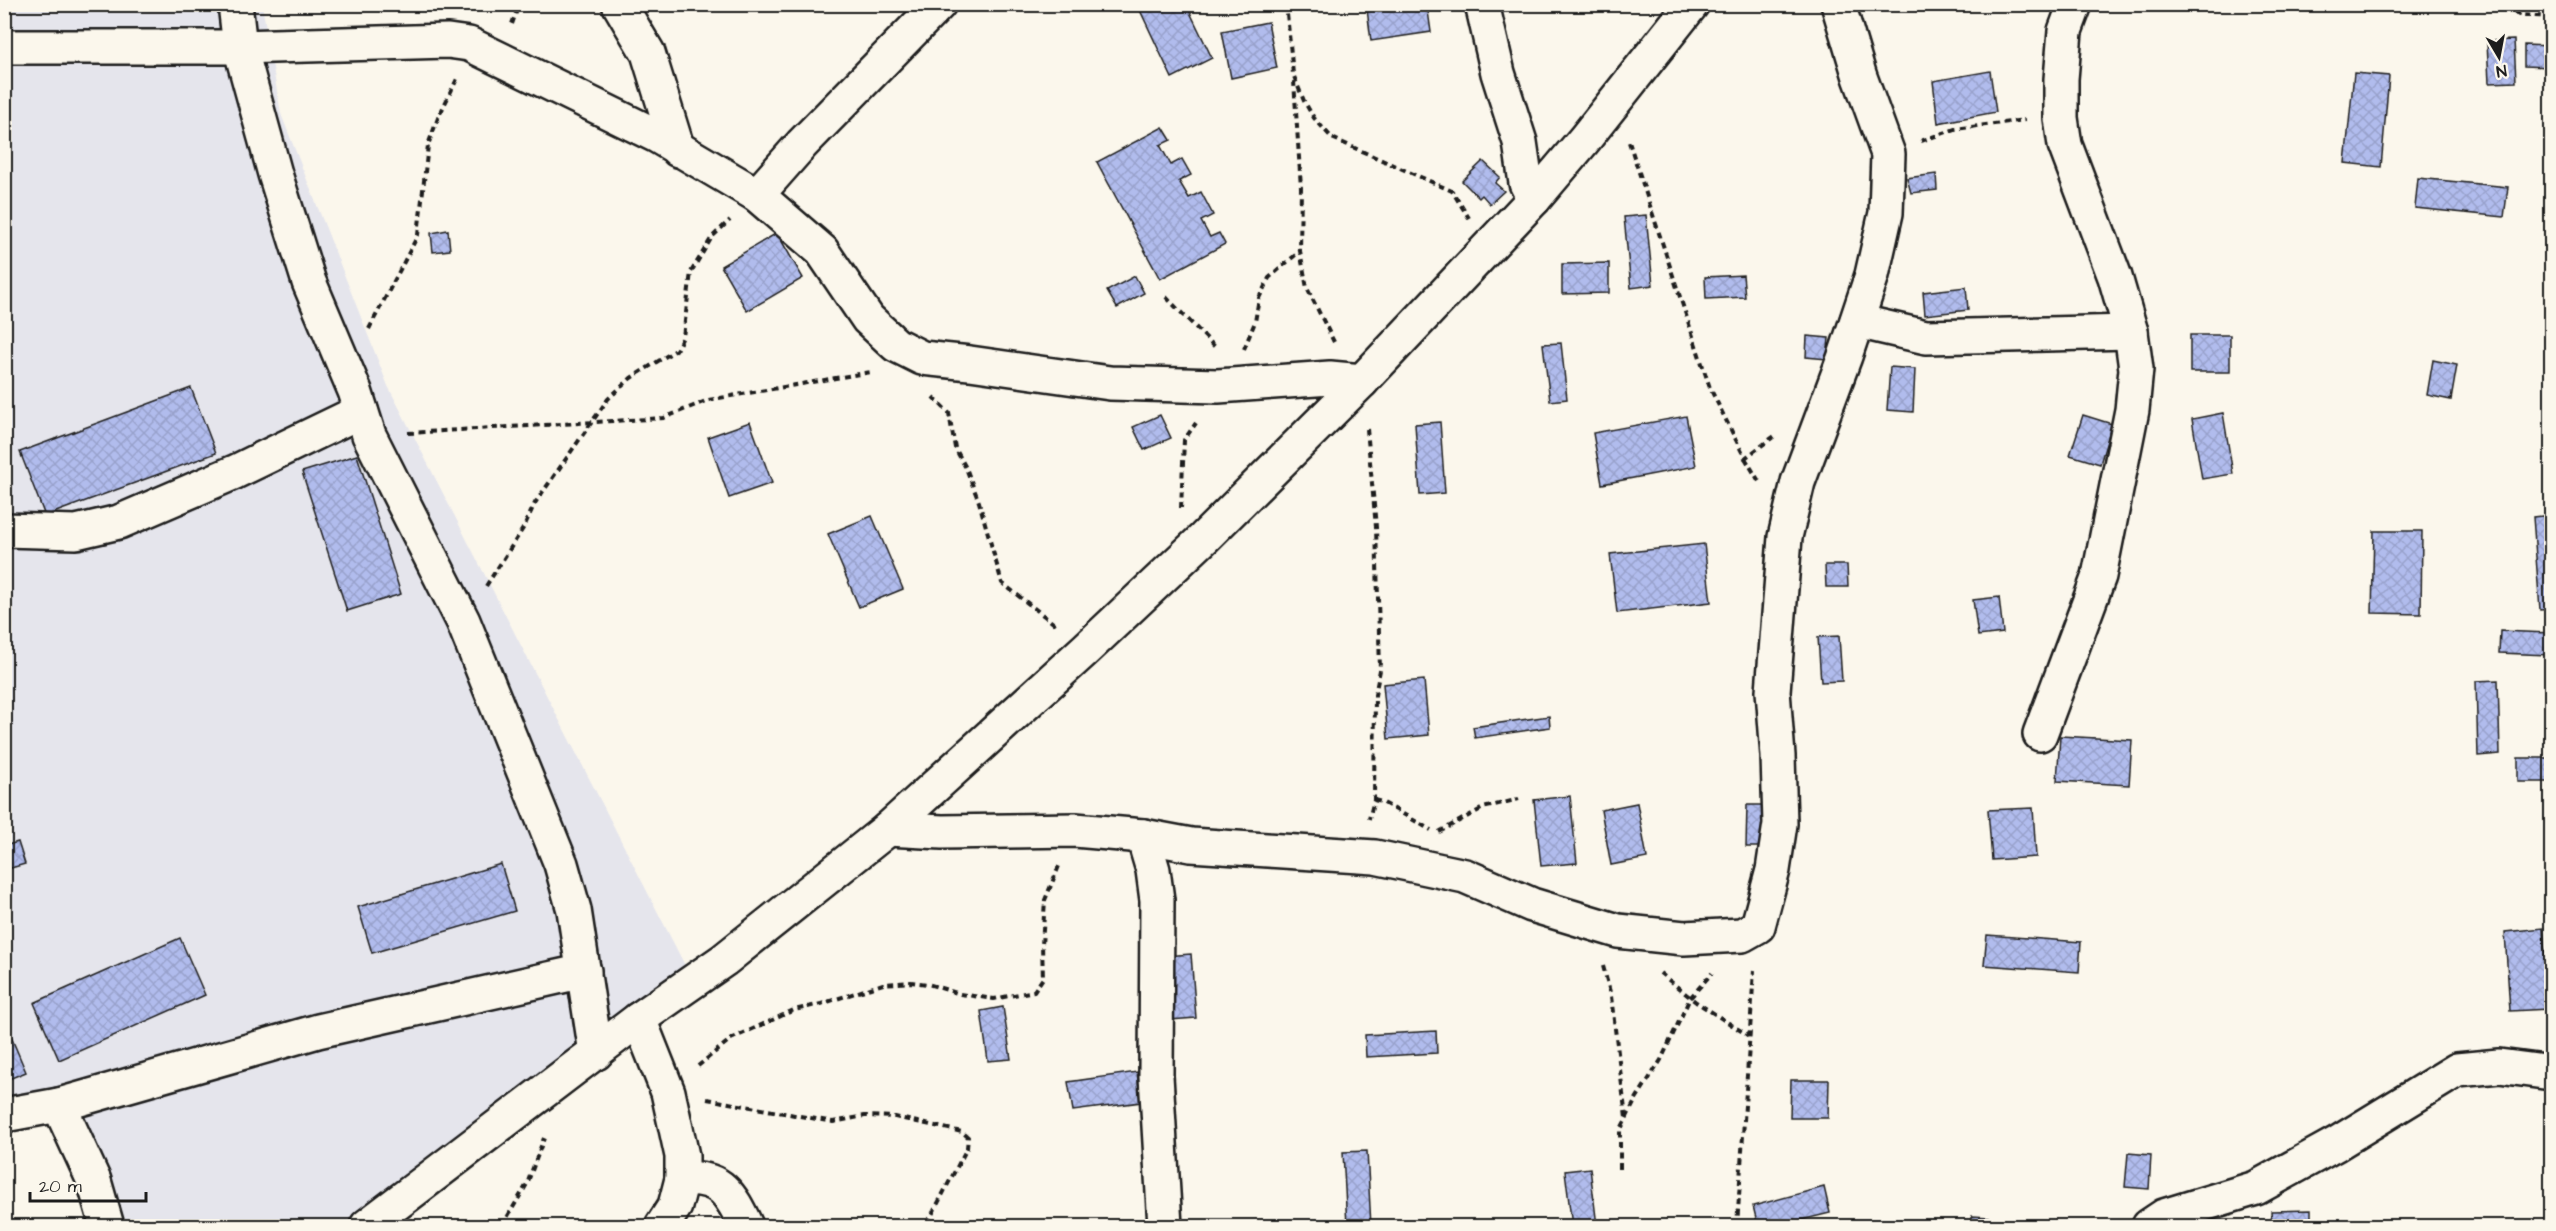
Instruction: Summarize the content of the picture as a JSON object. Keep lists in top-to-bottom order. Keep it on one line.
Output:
{"scale_bar":"20 m","north":"bottom"}
